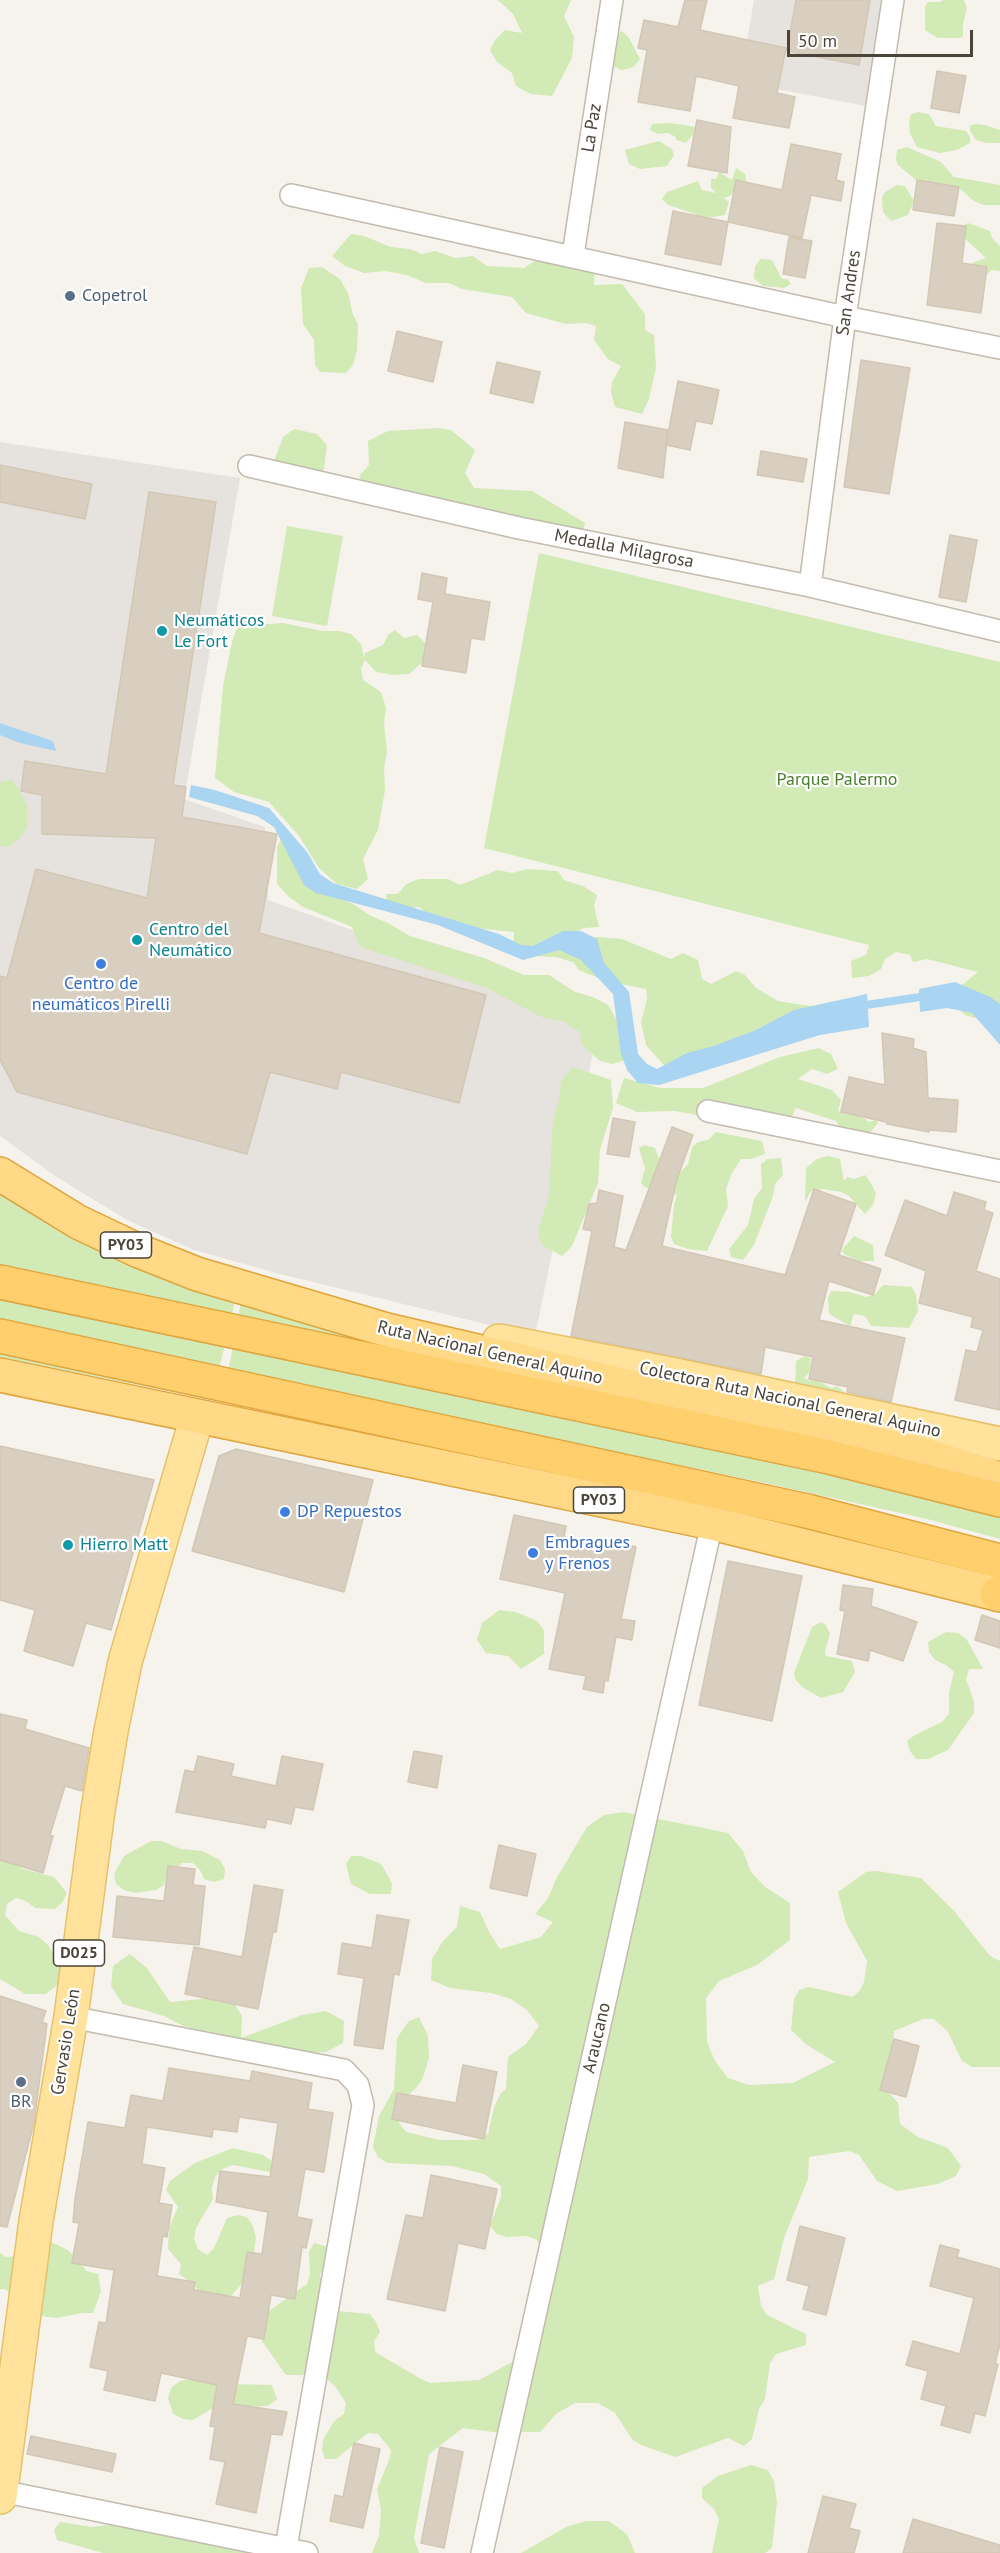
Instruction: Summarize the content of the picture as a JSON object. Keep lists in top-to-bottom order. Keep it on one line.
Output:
{"streets":{"highway":["PY03","Ruta Nacional General Aquino"],"main road":["Colectora Ruta Nacional General Aquino","D025","Gervasio León"],"street":["La Paz","San Andres","Medalla Milagrosa","Araucano"]},"crossings":[["San Andres","Medalla Milagrosa"],["PY03","Araucano"],["PY03","Gervasio León"],["Ruta Nacional General Aquino","Colectora Ruta Nacional General Aquino"]],"parks":["Parque Palermo"],"places":["Copetrol","Neumáticos Le Fort","Centro del Neumático","Centro de neumáticos Pirelli","DP Repuestos","Hierro Matt","Embragues y Frenos","BR"],"scale_bar":"50 m"}
